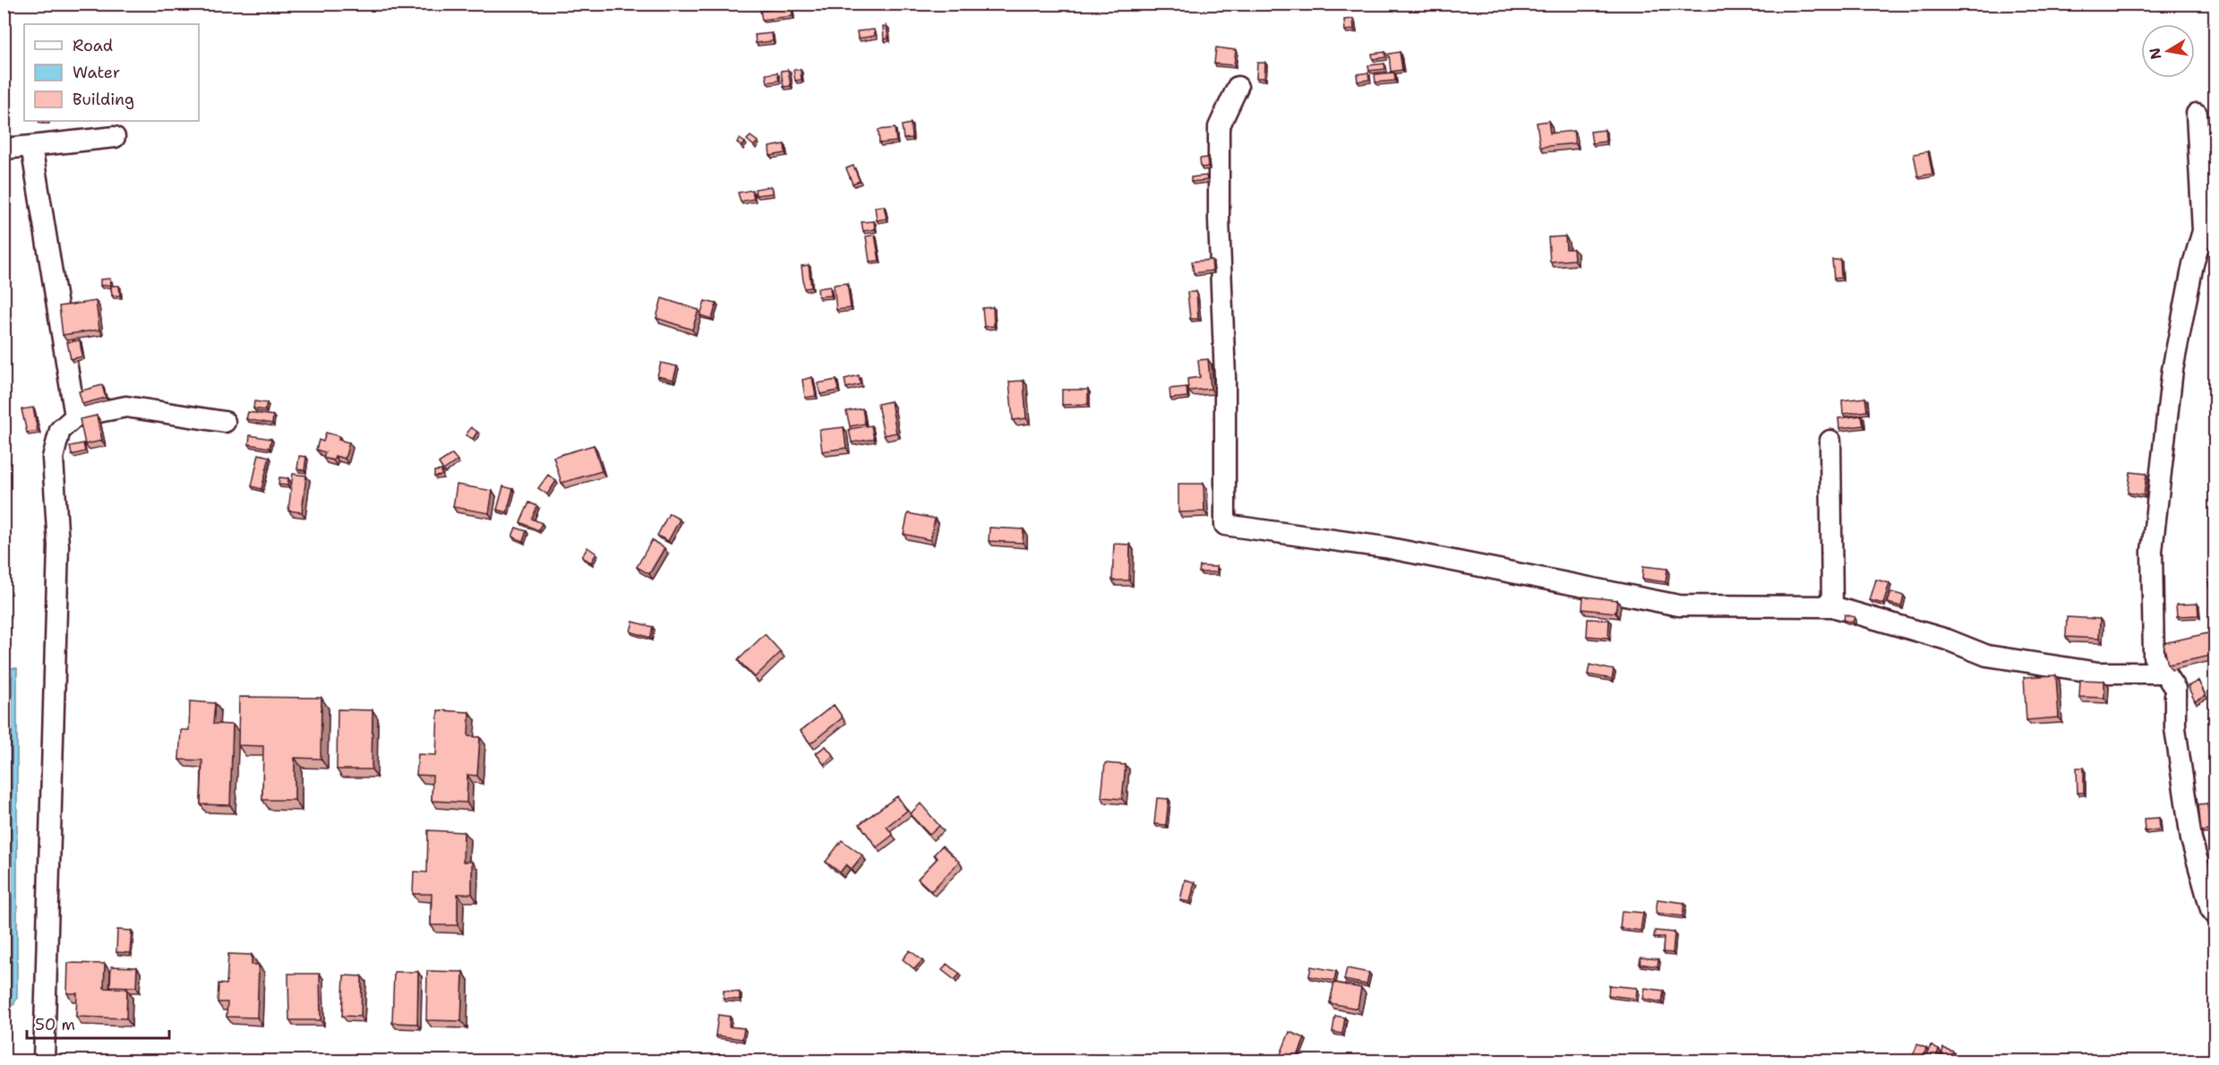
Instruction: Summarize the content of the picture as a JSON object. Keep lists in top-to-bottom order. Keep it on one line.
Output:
{"legend":["Road","Water","Building"],"scale_bar":"50 m","north":"left"}
